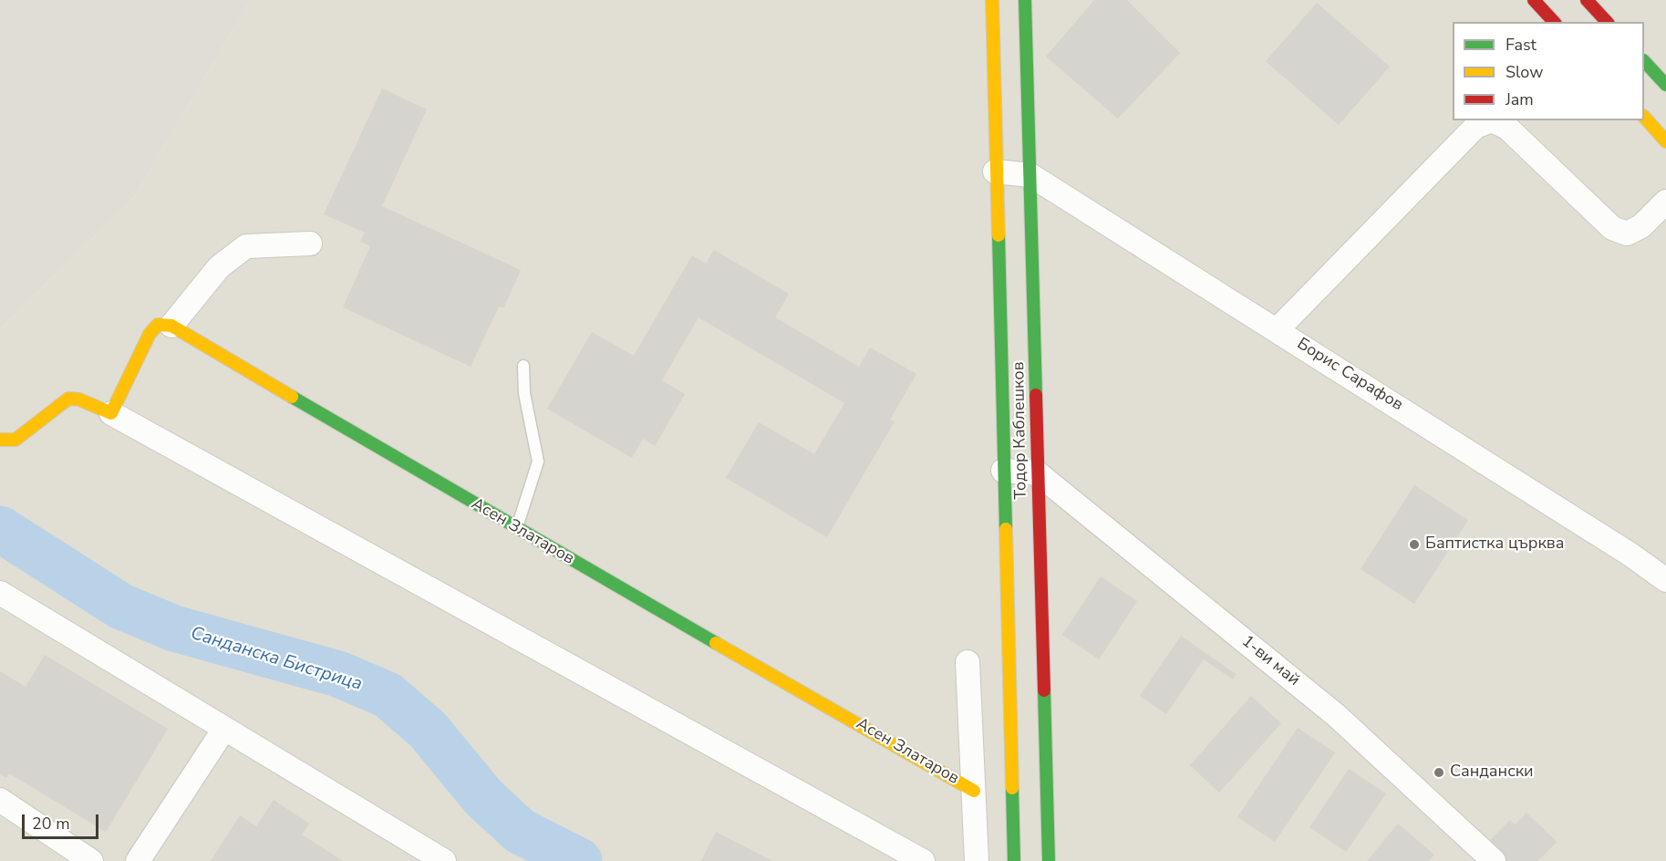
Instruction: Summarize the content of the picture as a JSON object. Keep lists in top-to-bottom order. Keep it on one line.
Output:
{"streets":{"street":["Борис Сарафов","Тодор Каблешков","Асен Златаров","1-ви май"]},"crossings":[["Борис Сарафов","Тодор Каблешков"],["Тодор Каблешков","1-ви май"]],"water":["Санданска Бистрица"],"places":["Баптистка църква","Сандански"],"legend":["Fast","Slow","Jam"],"scale_bar":"20 m"}
